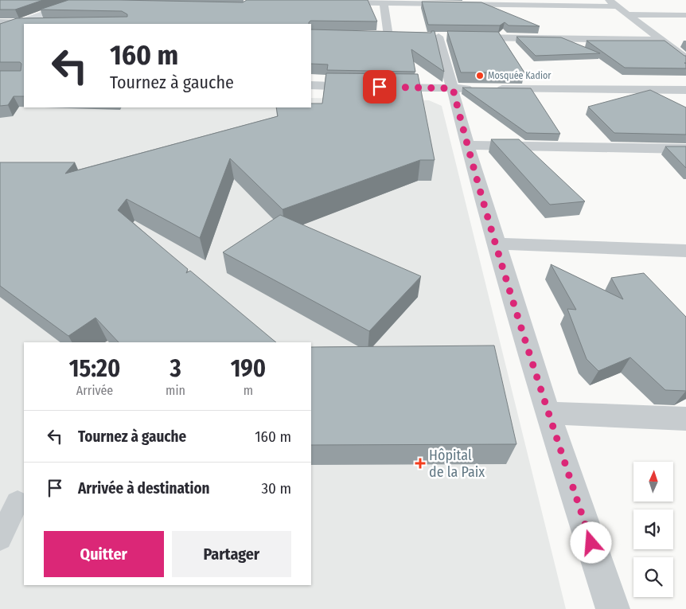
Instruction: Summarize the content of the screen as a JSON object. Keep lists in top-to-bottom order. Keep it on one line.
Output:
{"places":{"other":["Mosquée Kadior"],"health":["Hôpital de la Paix"]},"north":"top","page":{"turn":["160 m","Tournez à gauche"],"eta":["15:20","Arrivée","3","min","190","m"],"list":[{"name":"Tournez à gauche","value":"160 m"},{"name":"Arrivée à destination","value":"30 m"}],"buttons":["Quitter","Partager"]}}
